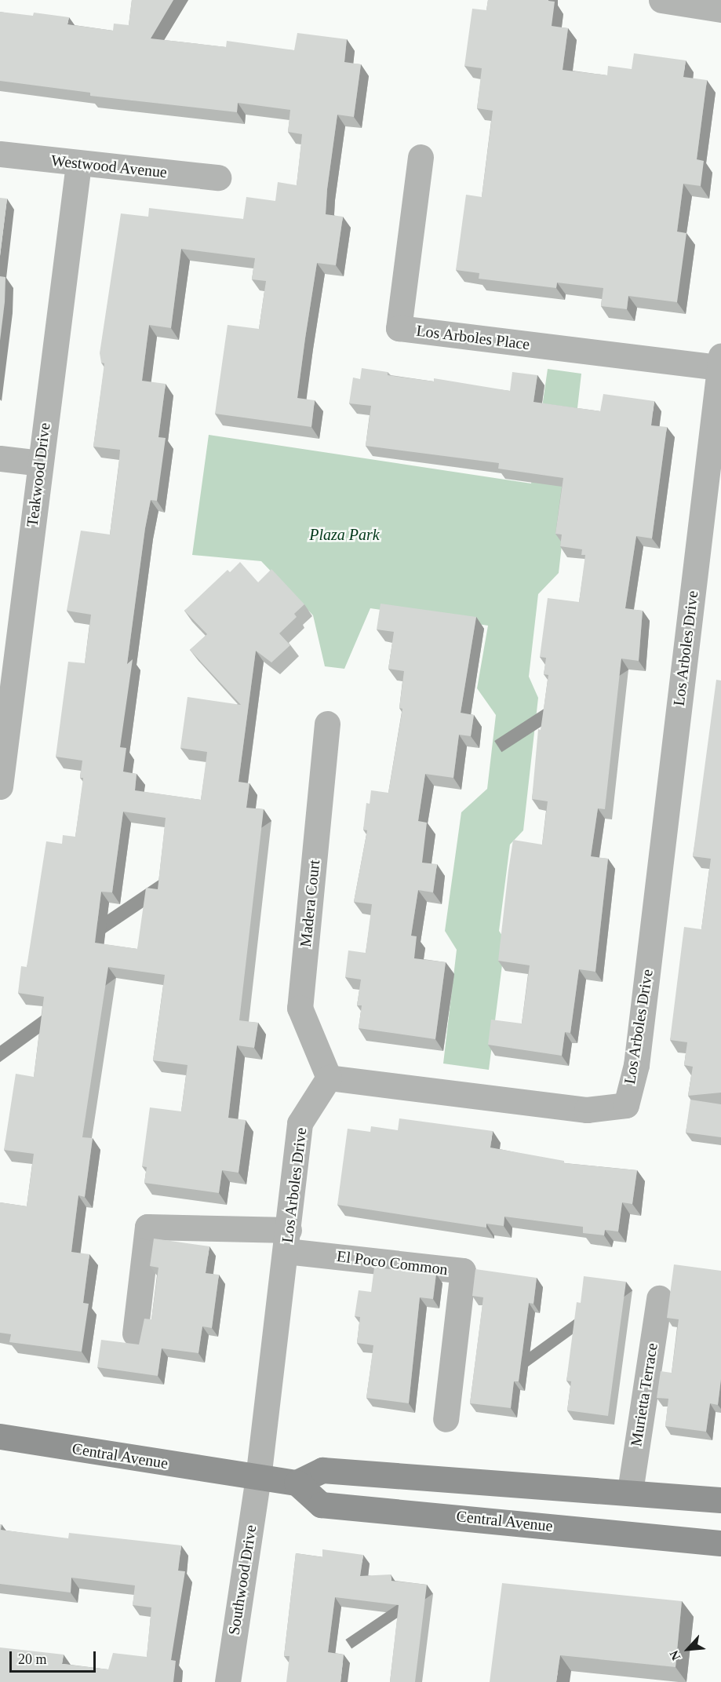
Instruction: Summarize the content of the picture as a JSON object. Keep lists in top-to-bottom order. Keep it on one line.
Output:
{"streets":{"main road":["Central Avenue"],"street":["Westwood Avenue","Los Arboles Place","Teakwood Drive","Los Arboles Drive","Madera Court","El Poco Common","Murietta Terrace","Southwood Drive"]},"crossings":[["Westwood Avenue","Teakwood Drive"],["Los Arboles Place","Los Arboles Drive"],["Los Arboles Drive","Madera Court"],["Los Arboles Drive","El Poco Common"],["Los Arboles Drive","Central Avenue"],["Los Arboles Drive","Southwood Drive"],["Central Avenue","Southwood Drive"]],"parks":["Plaza Park"],"scale_bar":"20 m","north":"bottom left"}
